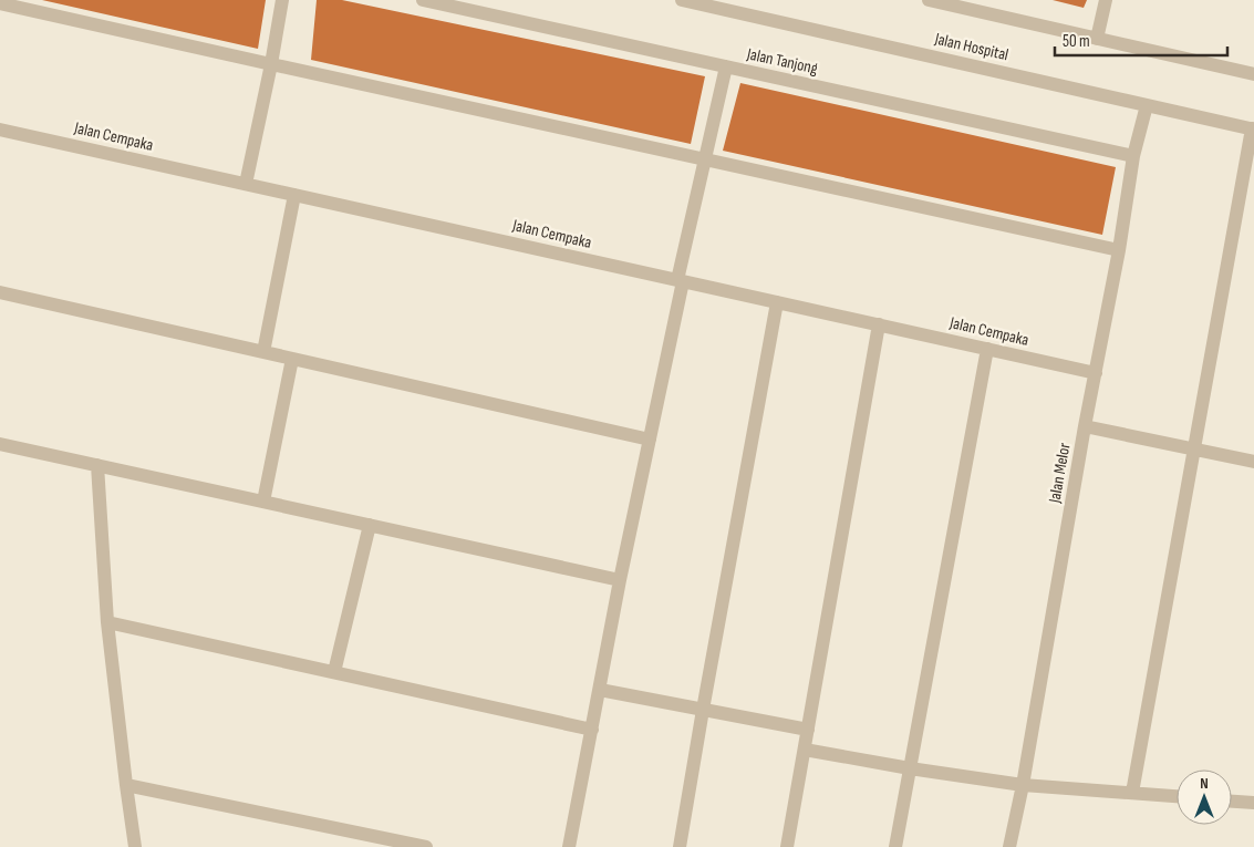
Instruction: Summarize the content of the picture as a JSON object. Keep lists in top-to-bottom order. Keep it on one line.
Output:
{"streets":{"street":["Jalan Hospital","Jalan Tanjong","Jalan Cempaka","Jalan Melor"]},"crossings":[["Jalan Hospital","Jalan Melor"],["Jalan Tanjong","Jalan Melor"],["Jalan Cempaka","Jalan Melor"]],"scale_bar":"50 m","north":"top"}
